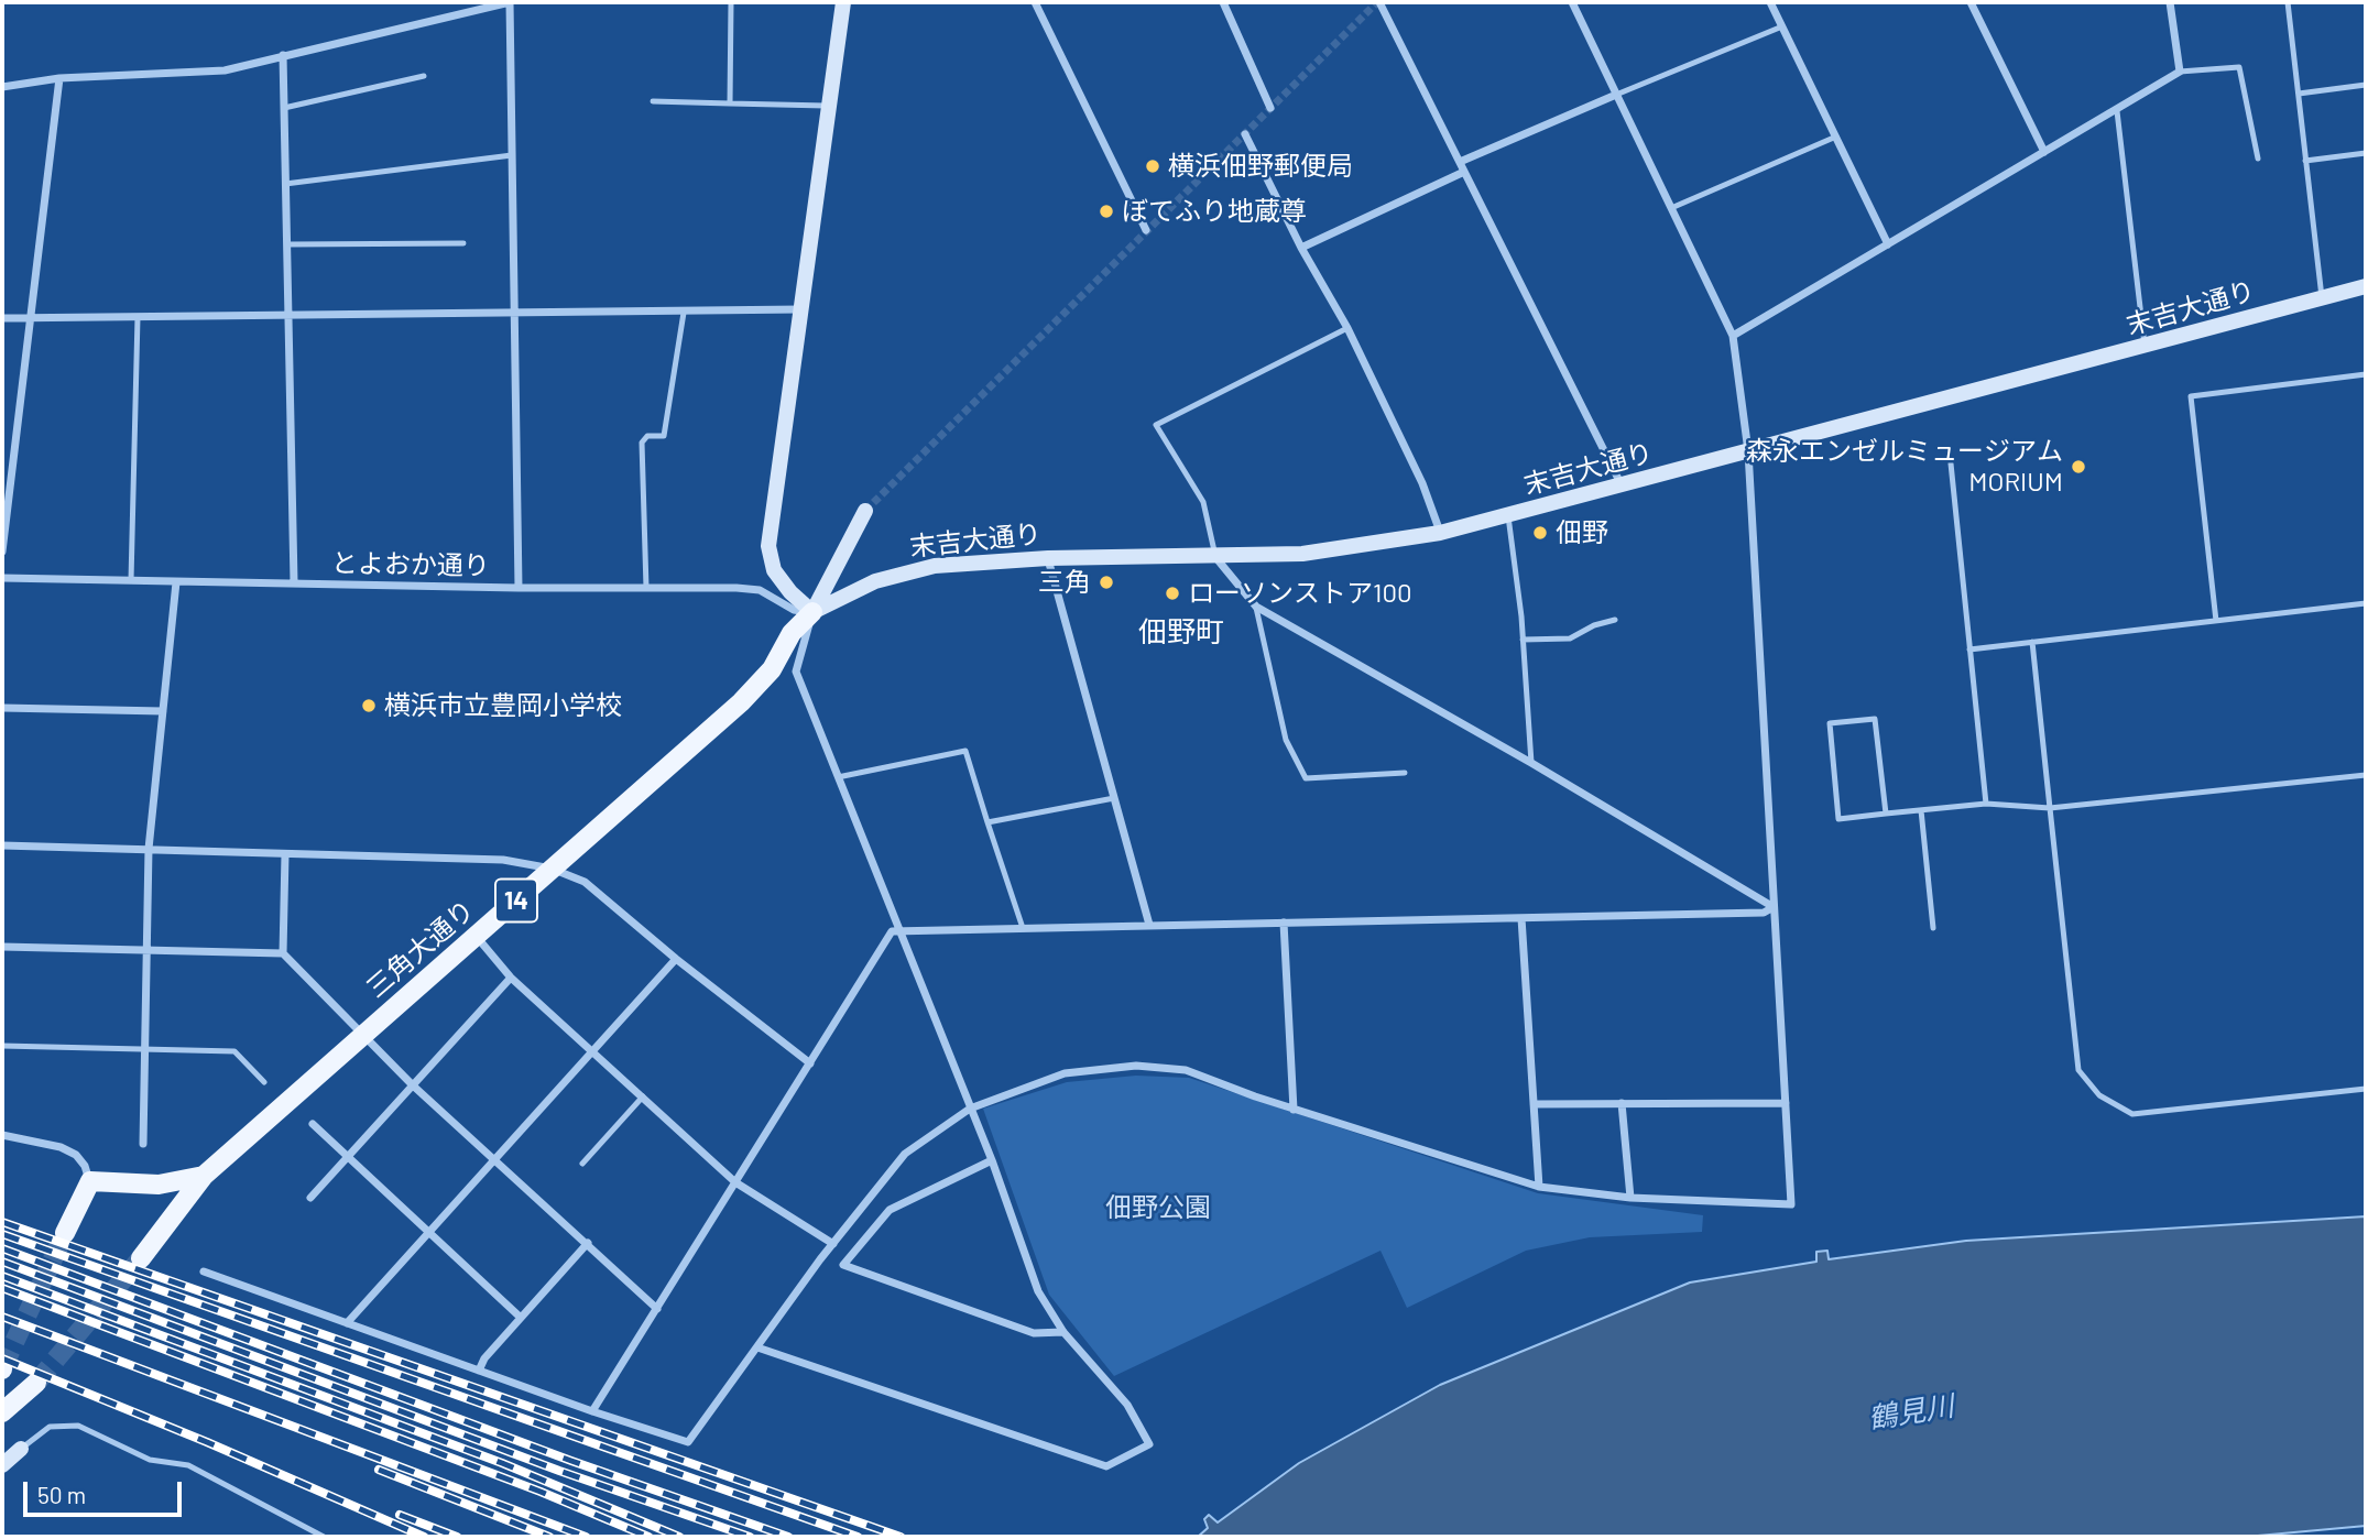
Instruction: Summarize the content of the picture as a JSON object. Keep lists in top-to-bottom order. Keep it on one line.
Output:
{"streets":{"main road":["14","三角大通り"],"street":["末吉大通り","とよおか通り"]},"crossings":[["末吉大通り","とよおか通り"],["末吉大通り","14"],["末吉大通り","三角大通り"],["とよおか通り","14"],["とよおか通り","三角大通り"],["14","三角大通り"]],"districts":["佃野町"],"water":["鶴見川"],"parks":["佃野公園"],"places":["横浜佃野郵便局","ぼてふり地蔵尊","森永エンゼルミュージアム MORIUM","佃野","三角","ローソンストア100","横浜市立豊岡小学校"],"scale_bar":"50 m"}
